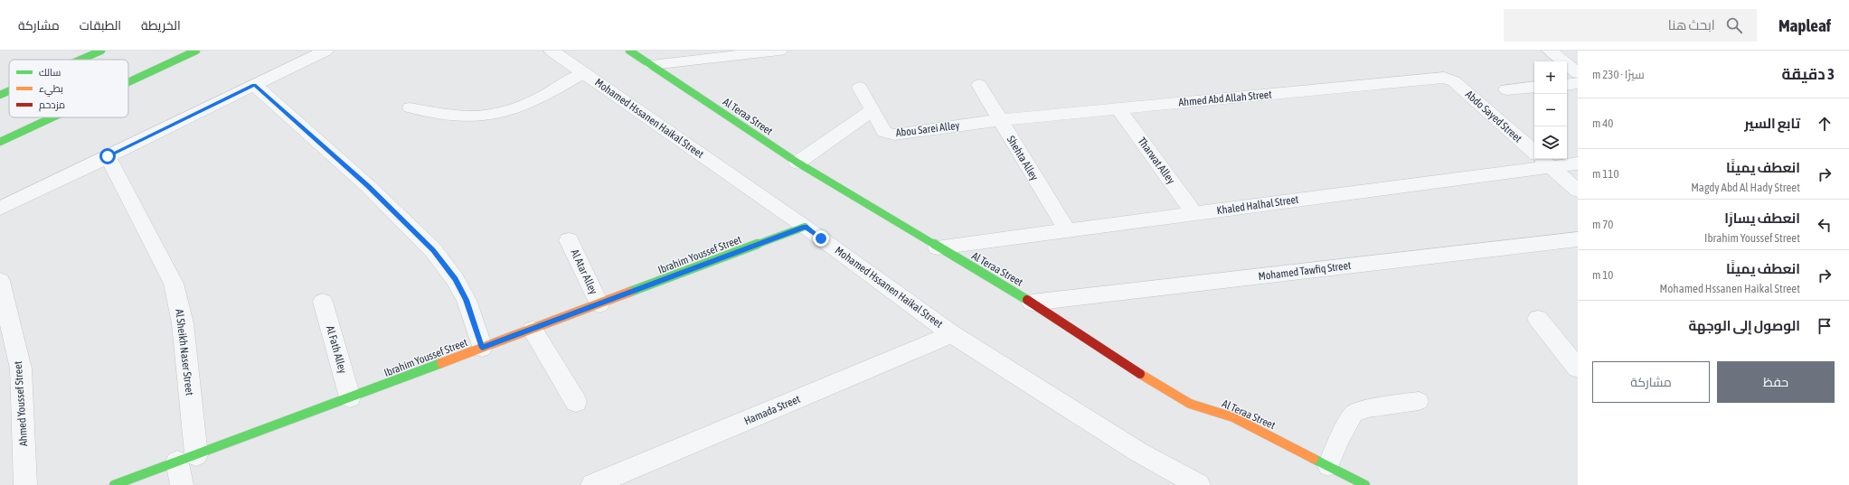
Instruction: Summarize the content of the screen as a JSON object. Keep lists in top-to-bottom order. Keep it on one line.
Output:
{"streets":{"main road":["Al Teraa Street","Ibrahim Youssef Street"],"street":["Ahmed Abd Allah Street","Abdo Sayed Street","Mohamed Hssanen Haikal Street","Abou Sarei Alley","Shehta Alley","Tharwat Alley","Khaled Halhal Street","Mohamed Tawfiq Street","Al Atar Alley","Al Fath Alley","Al Sheikh Naser Street","Ahmed Youssef Street","Hamada Street"]},"crossings":[["Ahmed Abd Allah Street","Abdo Sayed Street"],["Ahmed Abd Allah Street","Abou Sarei Alley"],["Ahmed Abd Allah Street","Shehta Alley"],["Ahmed Abd Allah Street","Tharwat Alley"],["Al Teraa Street","Khaled Halhal Street"],["Al Teraa Street","Mohamed Tawfiq Street"],["Abdo Sayed Street","Khaled Halhal Street"],["Mohamed Hssanen Haikal Street","Ibrahim Youssef Street"],["Mohamed Hssanen Haikal Street","Hamada Street"],["Abou Sarei Alley","Shehta Alley"],["Shehta Alley","Khaled Halhal Street"],["Tharwat Alley","Khaled Halhal Street"],["Ibrahim Youssef Street","Al Atar Alley"],["Ibrahim Youssef Street","Al Fath Alley"],["Ibrahim Youssef Street","Al Sheikh Naser Street"]],"legend":["سالك","بطيء","مزدحم"],"page":{"header":"Mapleaf","search":"ابحث هنا","nav":["الخريطة","الطبقات","مشاركة"],"heading":["3 دقيقة","سيرًا · 230 m"],"map_buttons":["+","−"],"list":[["تابع السير","40 m"],["انعطف يمينًا","Magdy Abd Al Hady Street","110 m"],["انعطف يسارًا","Ibrahim Youssef Street","70 m"],["انعطف يمينًا","Mohamed Hssanen Haikal Street","10 m"],"الوصول إلى الوجهة"],"buttons":["حفظ","مشاركة"]}}
